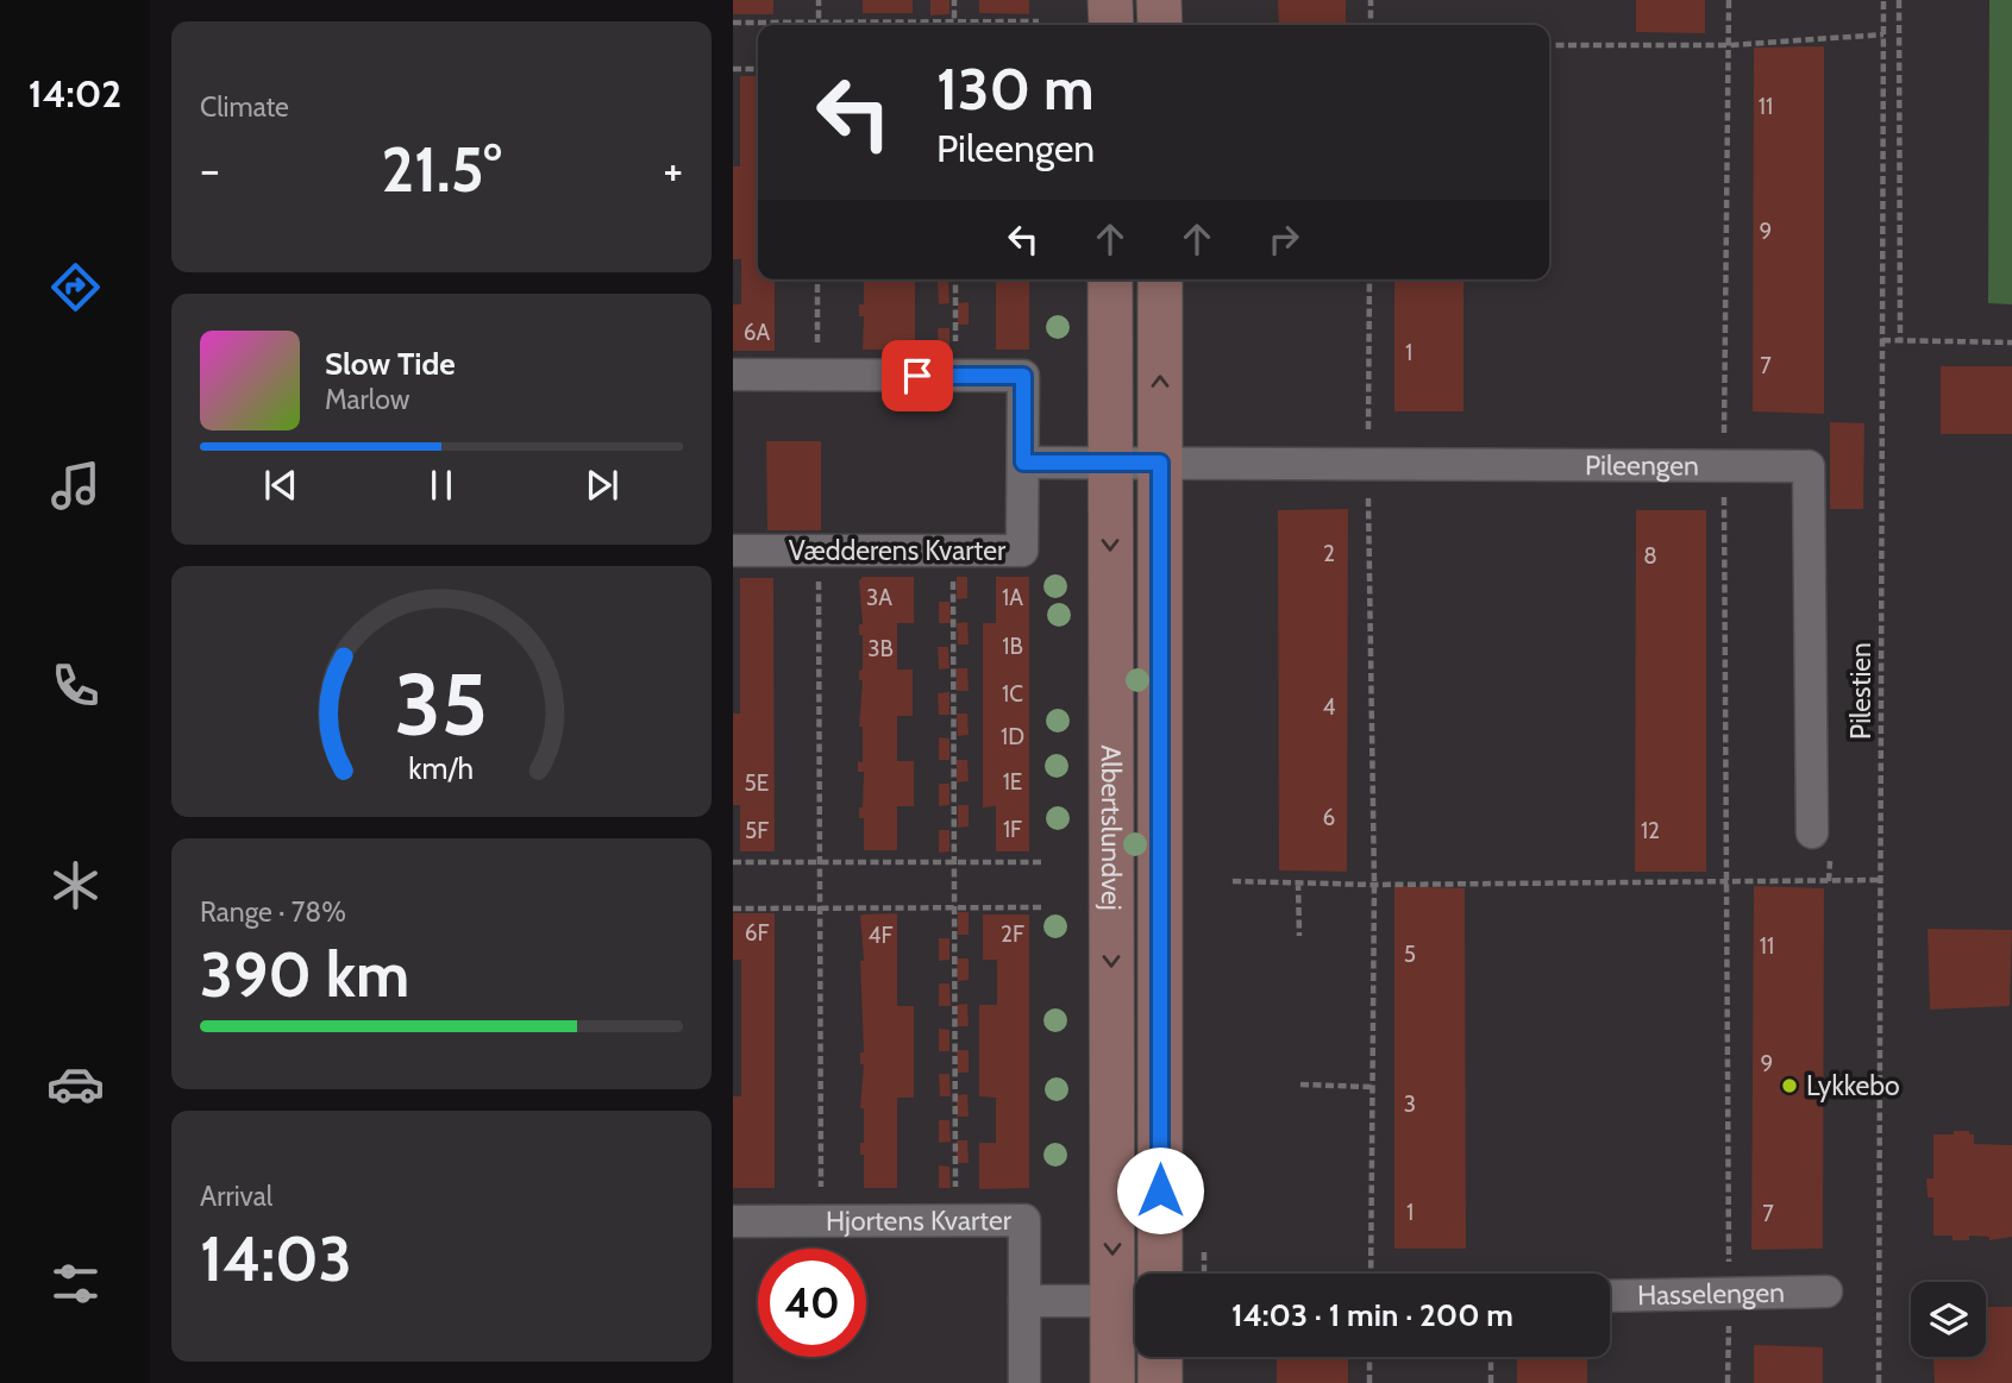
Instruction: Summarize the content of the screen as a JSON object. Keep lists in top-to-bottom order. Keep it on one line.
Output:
{"streets":{"street":["Pileengen","Vædderens Kvarter","Albertslundvej","Hjortens Kvarter","Hasselengen"],"path":["Pilestien"]},"crossings":[["Pileengen","Albertslundvej"]],"places":["Lykkebo"],"house_numbers":["11","9","6A","1","7","2","8","3A","1A","1B","3B","1C","4","1D","1E","5E","6","1F","5F","12","6F","2F","4F","11","5","9","3","1","7"],"page":{"tabs":"14:02","tile":["Climate",["Range · 78%","390 km"],["Arrival","14:03"]],"turn":["130 m","Pileengen"],"heat":["−","21.5°","+"],"song":["Slow Tide","Marlow"],"limit":"40","trip":"14:03 · 1 min · 200 m","gauge":["35","km/h"]}}
